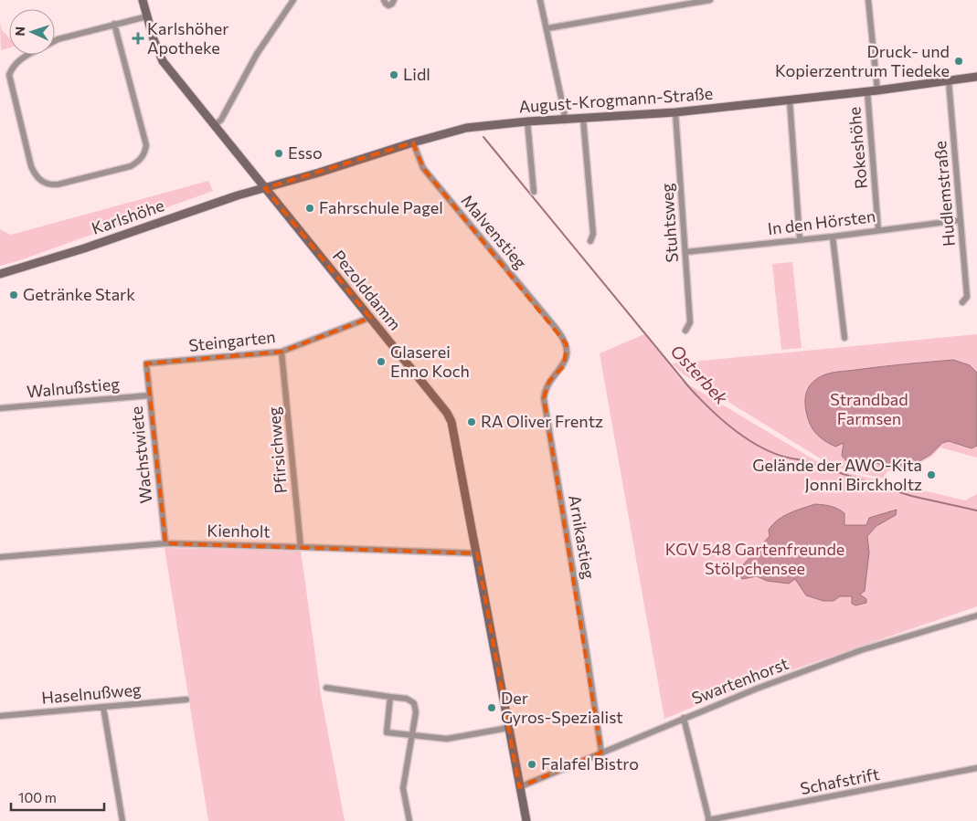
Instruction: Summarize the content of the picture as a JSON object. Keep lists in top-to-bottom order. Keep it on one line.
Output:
{"streets":{"main road":["August-Krogmann-Straße","Karlshöhe","Pezolddamm"],"street":["Rokeshöhe","Hudlemstraße","Stuhtsweg","In den Hörsten","Malvenstieg","Steingarten","Walnußstieg","Pfirsichweg","Wachstwiete","Kienholt","Arnikastieg","Swartenhorst","Haselnußweg","Schafstrift"]},"crossings":[["August-Krogmann-Straße","Rokeshöhe"],["August-Krogmann-Straße","Hudlemstraße"],["August-Krogmann-Straße","Karlshöhe"],["August-Krogmann-Straße","Stuhtsweg"],["August-Krogmann-Straße","Malvenstieg"],["August-Krogmann-Straße","Pezolddamm"],["Rokeshöhe","In den Hörsten"],["Hudlemstraße","In den Hörsten"],["Karlshöhe","Pezolddamm"],["Stuhtsweg","In den Hörsten"],["Malvenstieg","Arnikastieg"],["Pezolddamm","Steingarten"],["Pezolddamm","Kienholt"],["Pezolddamm","Swartenhorst"],["Steingarten","Pfirsichweg"],["Steingarten","Wachstwiete"],["Walnußstieg","Wachstwiete"],["Pfirsichweg","Kienholt"],["Wachstwiete","Kienholt"],["Arnikastieg","Swartenhorst"]],"water":["Osterbek"],"parks":["Strandbad Farmsen","KGV 548 Gartenfreunde Stölpchensee"],"places":{"health":["Karlshöher Apotheke"],"other":["Druck- und Kopierzentrum Tiedeke","Lidl","Esso","Fahrschule Pagel","Getränke Stark","Glaserei Enno Koch","RA Oliver Frentz","Gelände der AWO-Kita Jonni Birckholtz","Der Gyros-Spezialist","Falafel Bistro"]},"scale_bar":"100 m","north":"left"}
